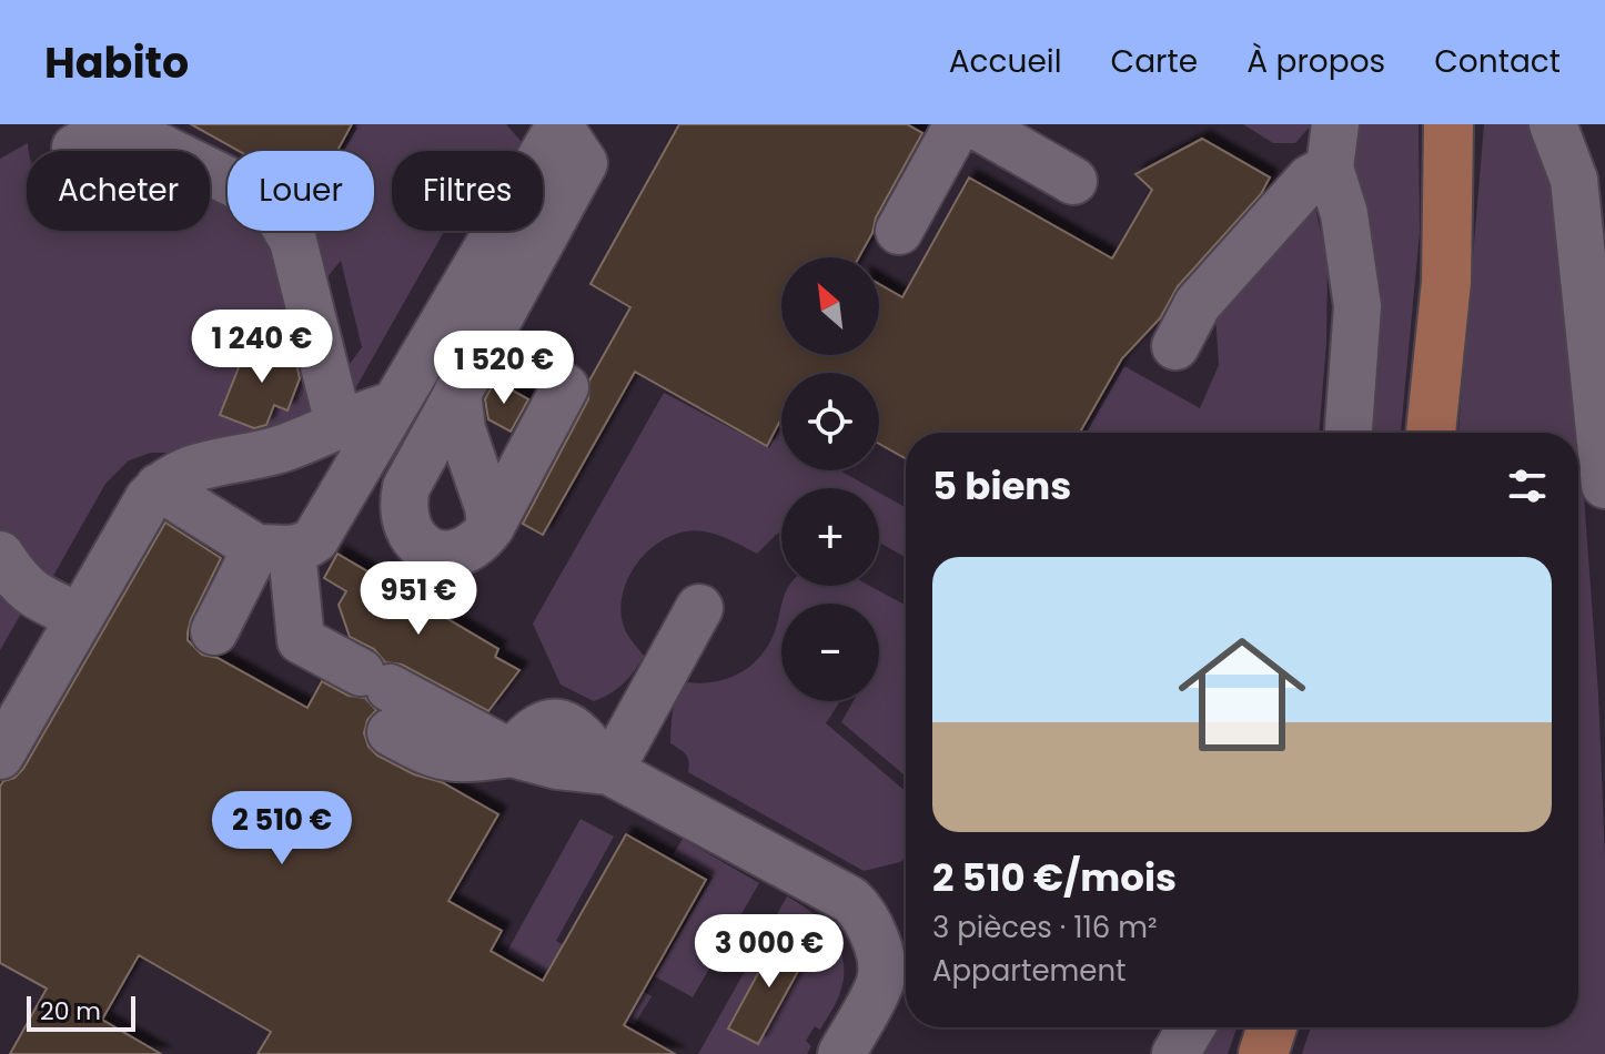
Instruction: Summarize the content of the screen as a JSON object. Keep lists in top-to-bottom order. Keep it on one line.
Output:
{"scale_bar":"20 m","north":"top left","page":{"header":"Habito","nav":["Accueil","Carte","À propos","Contact"],"chip":["Acheter","Louer","Filtres"],"map_buttons":["+","−"],"price":["1 240 €","1 520 €","951 €","2 510 €","3 000 €"],"heading":"5 biens","list":[{"name":"2 510 €/mois","note":"3 pièces · 116 m² · Appartement"}],"scale":"20 m"}}
